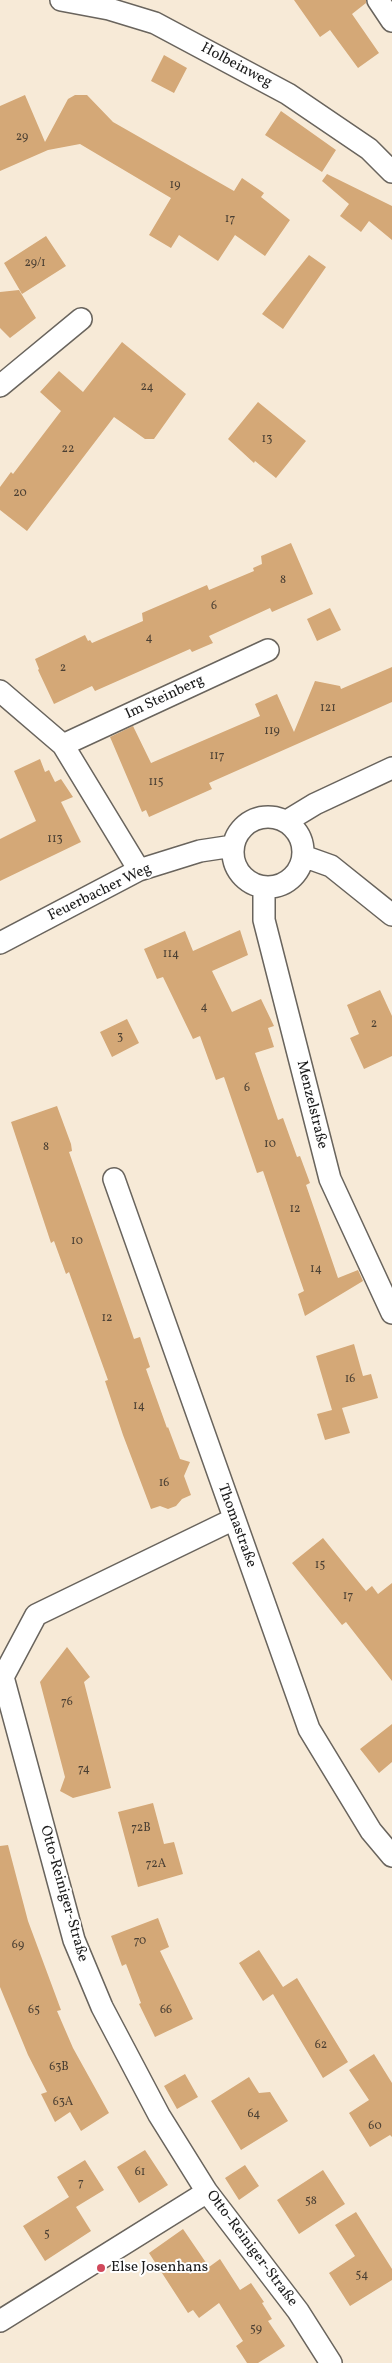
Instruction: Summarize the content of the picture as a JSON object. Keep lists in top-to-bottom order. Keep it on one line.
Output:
{"streets":{"street":["Holbeinweg","Im Steinberg","Feuerbacher Weg","Menzelstraße","Thomastraße","Otto-Reiniger-Straße"]},"crossings":[["Feuerbacher Weg","Menzelstraße"],["Thomastraße","Otto-Reiniger-Straße"]],"places":["Else Josenhans"],"house_numbers":["29","19","17","29/1","24","13","22","20","8","6","4","2","121","119","117","115","113","114","4","2","3","6","10","8","12","10","14","12","16","14","16","15","17","76","74","72B","72A","70","69","65","66","62","63B","63A","64","60","61","7","58","5","54","59"]}
